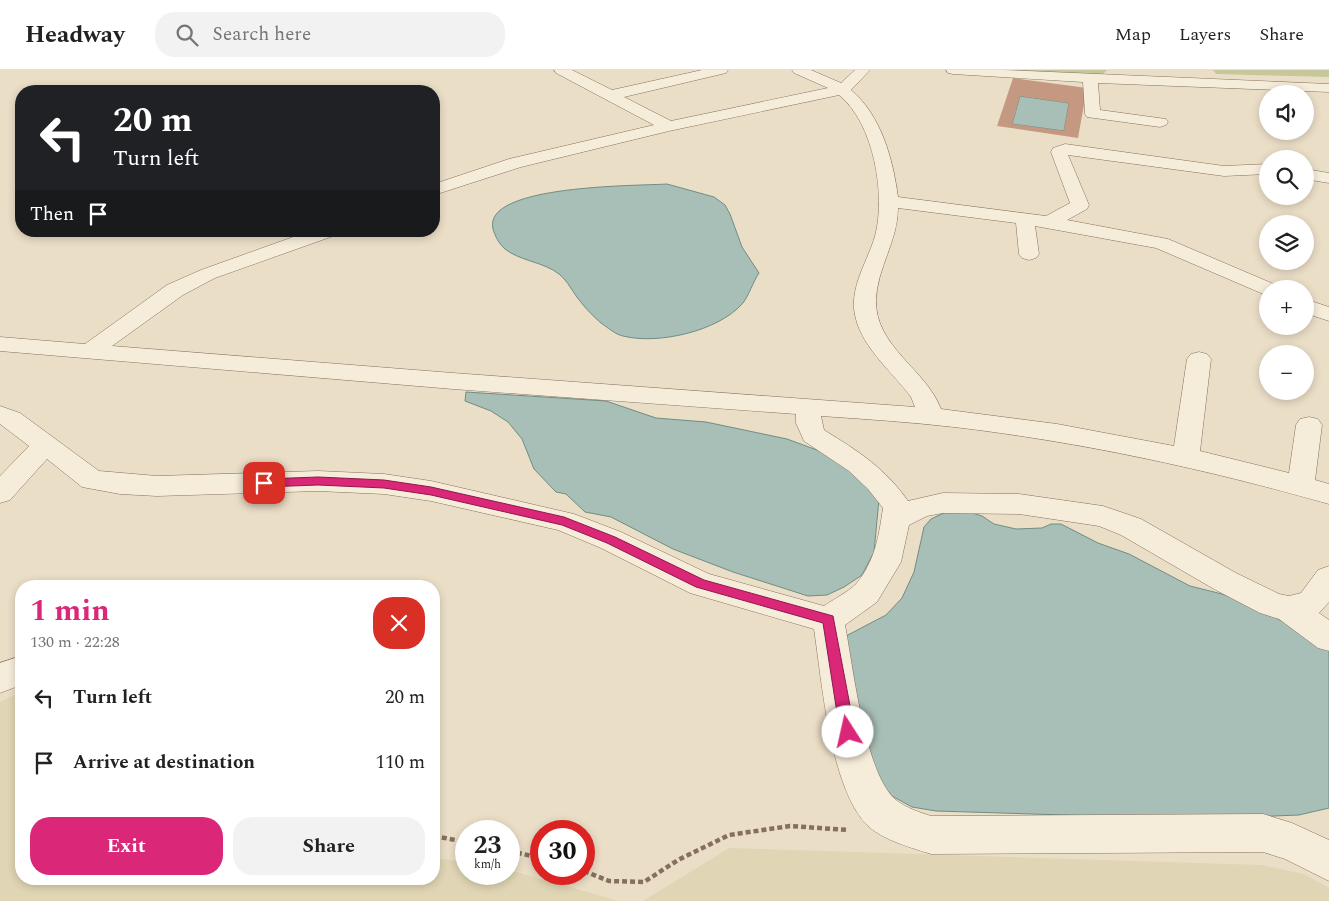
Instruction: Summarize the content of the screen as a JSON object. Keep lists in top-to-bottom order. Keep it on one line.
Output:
{"page":{"header":"Headway","search":"Search here","nav":["Map","Layers","Share"],"map_buttons":["+","−"],"turn":["20 m","Turn left"],"then":"Then","heading":["1 min","130 m · 22:28"],"list":[{"name":"Turn left","value":"20 m"},{"name":"Arrive at destination","value":"110 m"}],"buttons":["Exit","Share"],"speed":"23 km/h","limit":"30"}}
